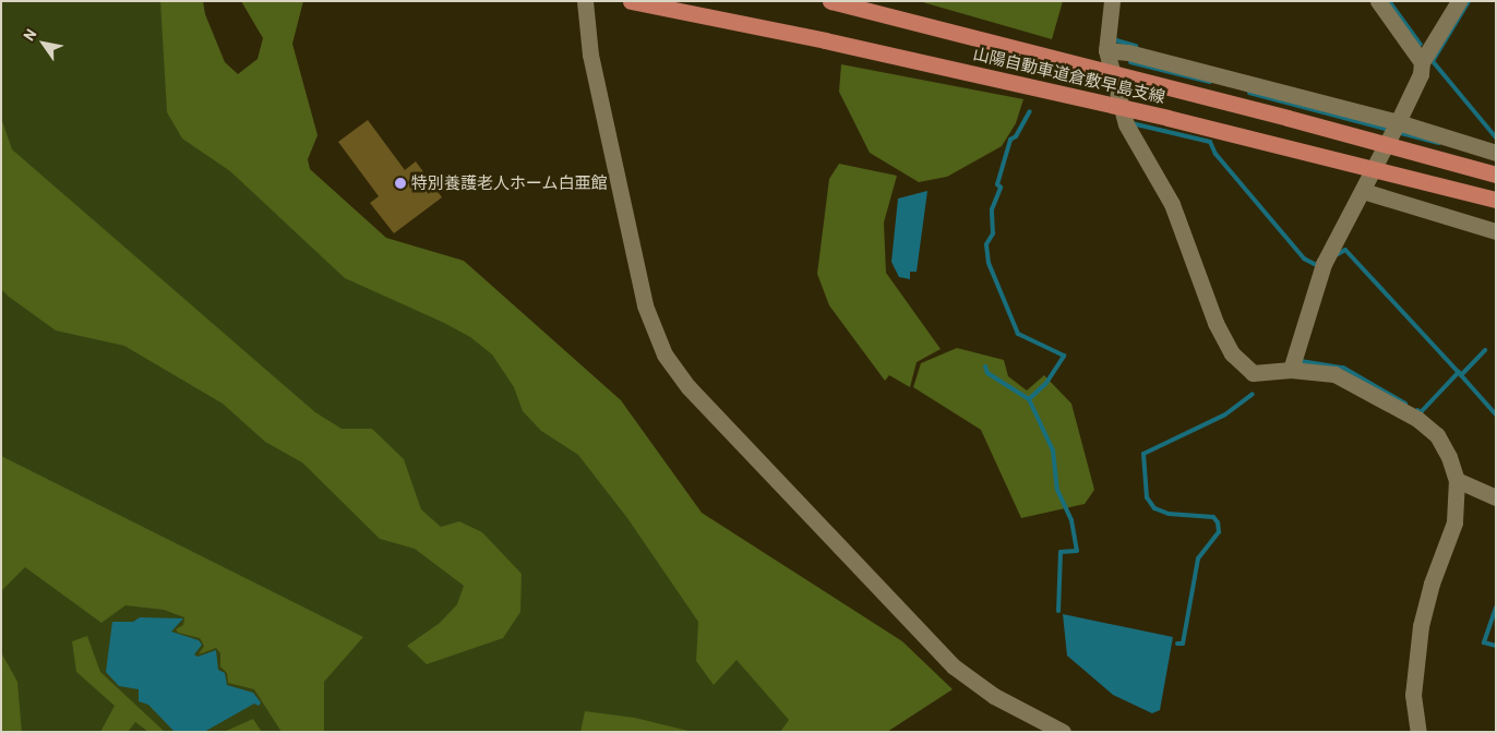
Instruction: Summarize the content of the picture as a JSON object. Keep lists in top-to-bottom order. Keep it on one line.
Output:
{"streets":{"highway":["山陽自動車道倉敷早島支線"]},"places":["特別養護老人ホーム白亜館"],"north":"top left"}
